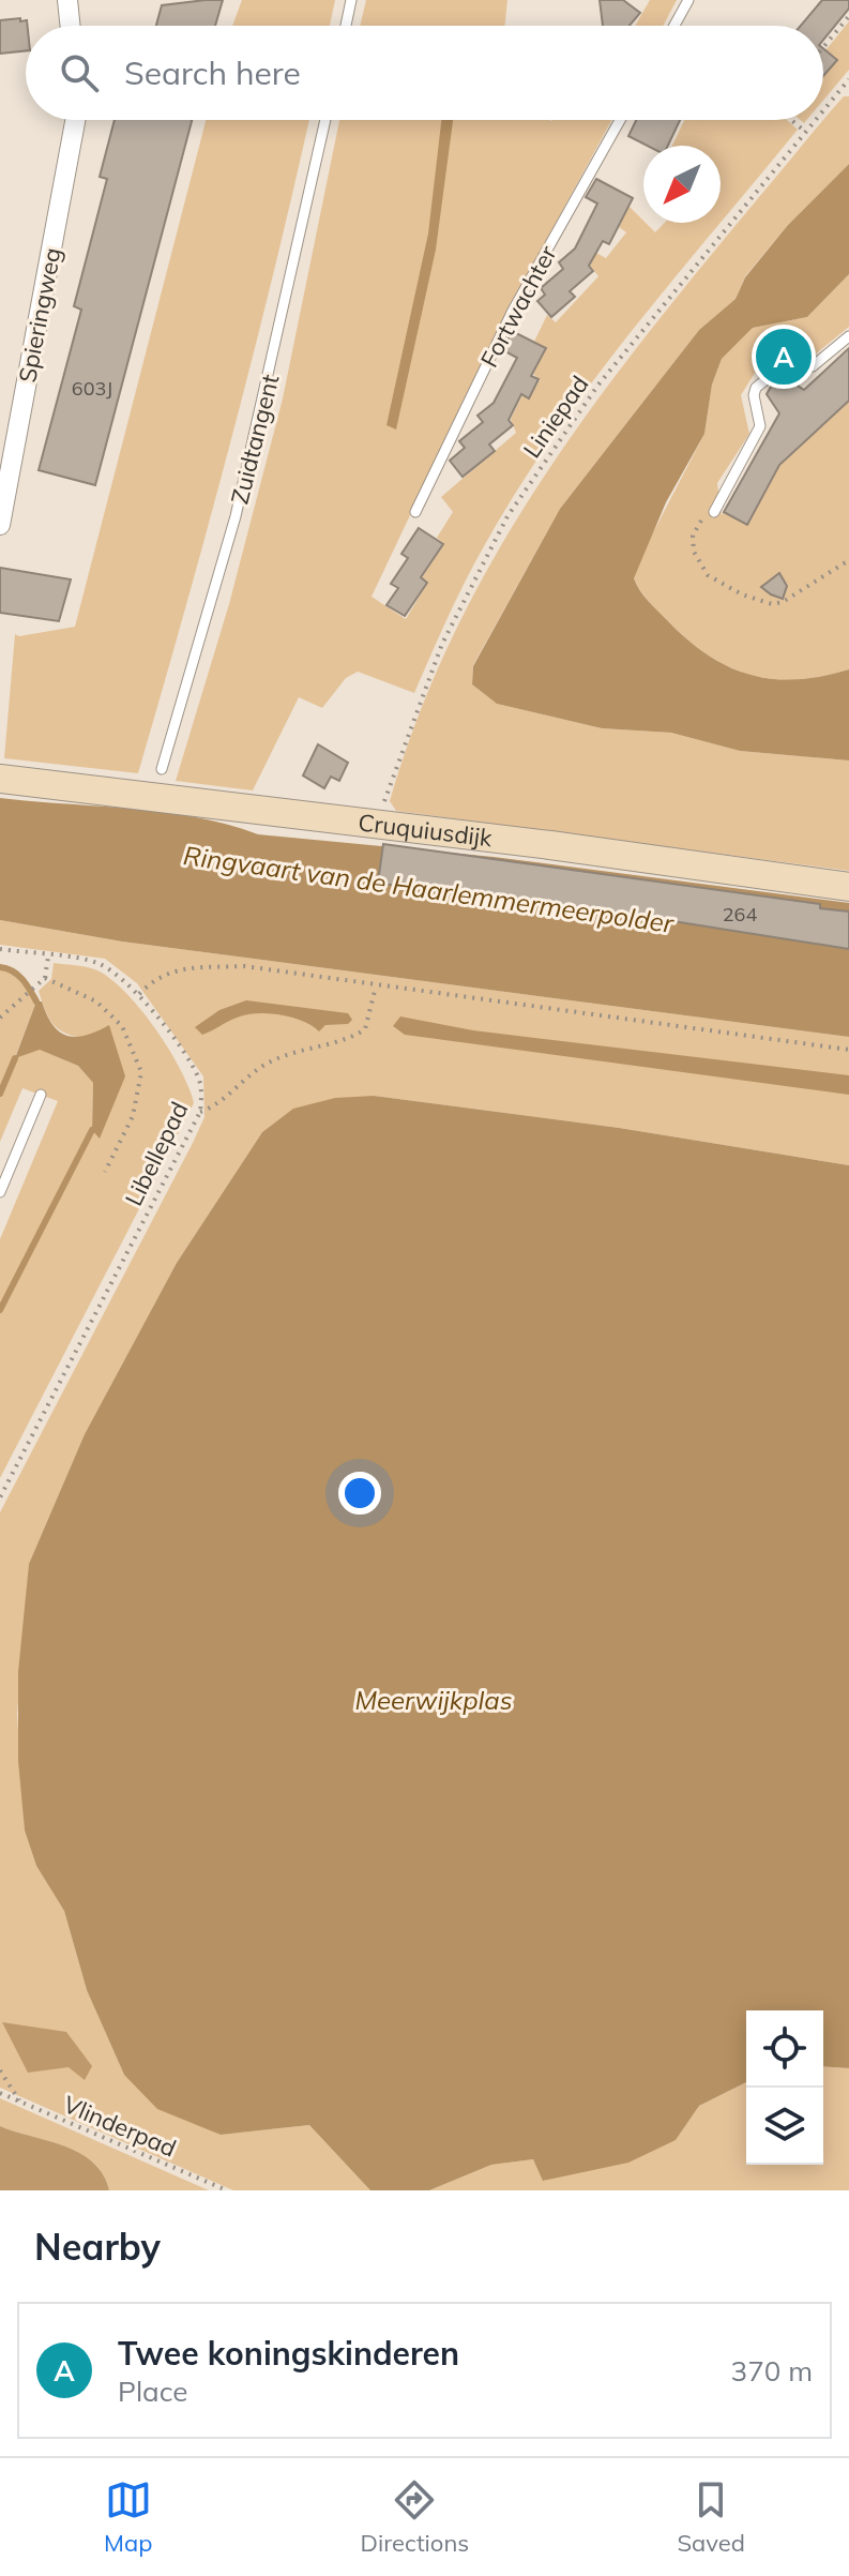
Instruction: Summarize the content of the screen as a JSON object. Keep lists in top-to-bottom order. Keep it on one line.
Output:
{"streets":{"street":["Spieringweg","Cruquiusdijk"],"lane":["Fortwachter","Zuidtangent"],"path":["Liniepad","Libellepad","Vlinderpad"]},"crossings":[["Liniepad","Cruquiusdijk"]],"water":["Ringvaart van de Haarlemmermeerpolder","Meerwijkplas"],"house_numbers":["603J","264"],"north":"bottom left","page":{"search":"Search here","pins":"A","heading":"Nearby","list":[{"mark":"A","name":"Twee koningskinderen","note":"Place","value":"370 m"}],"nav":["Map","Directions","Saved"]}}
